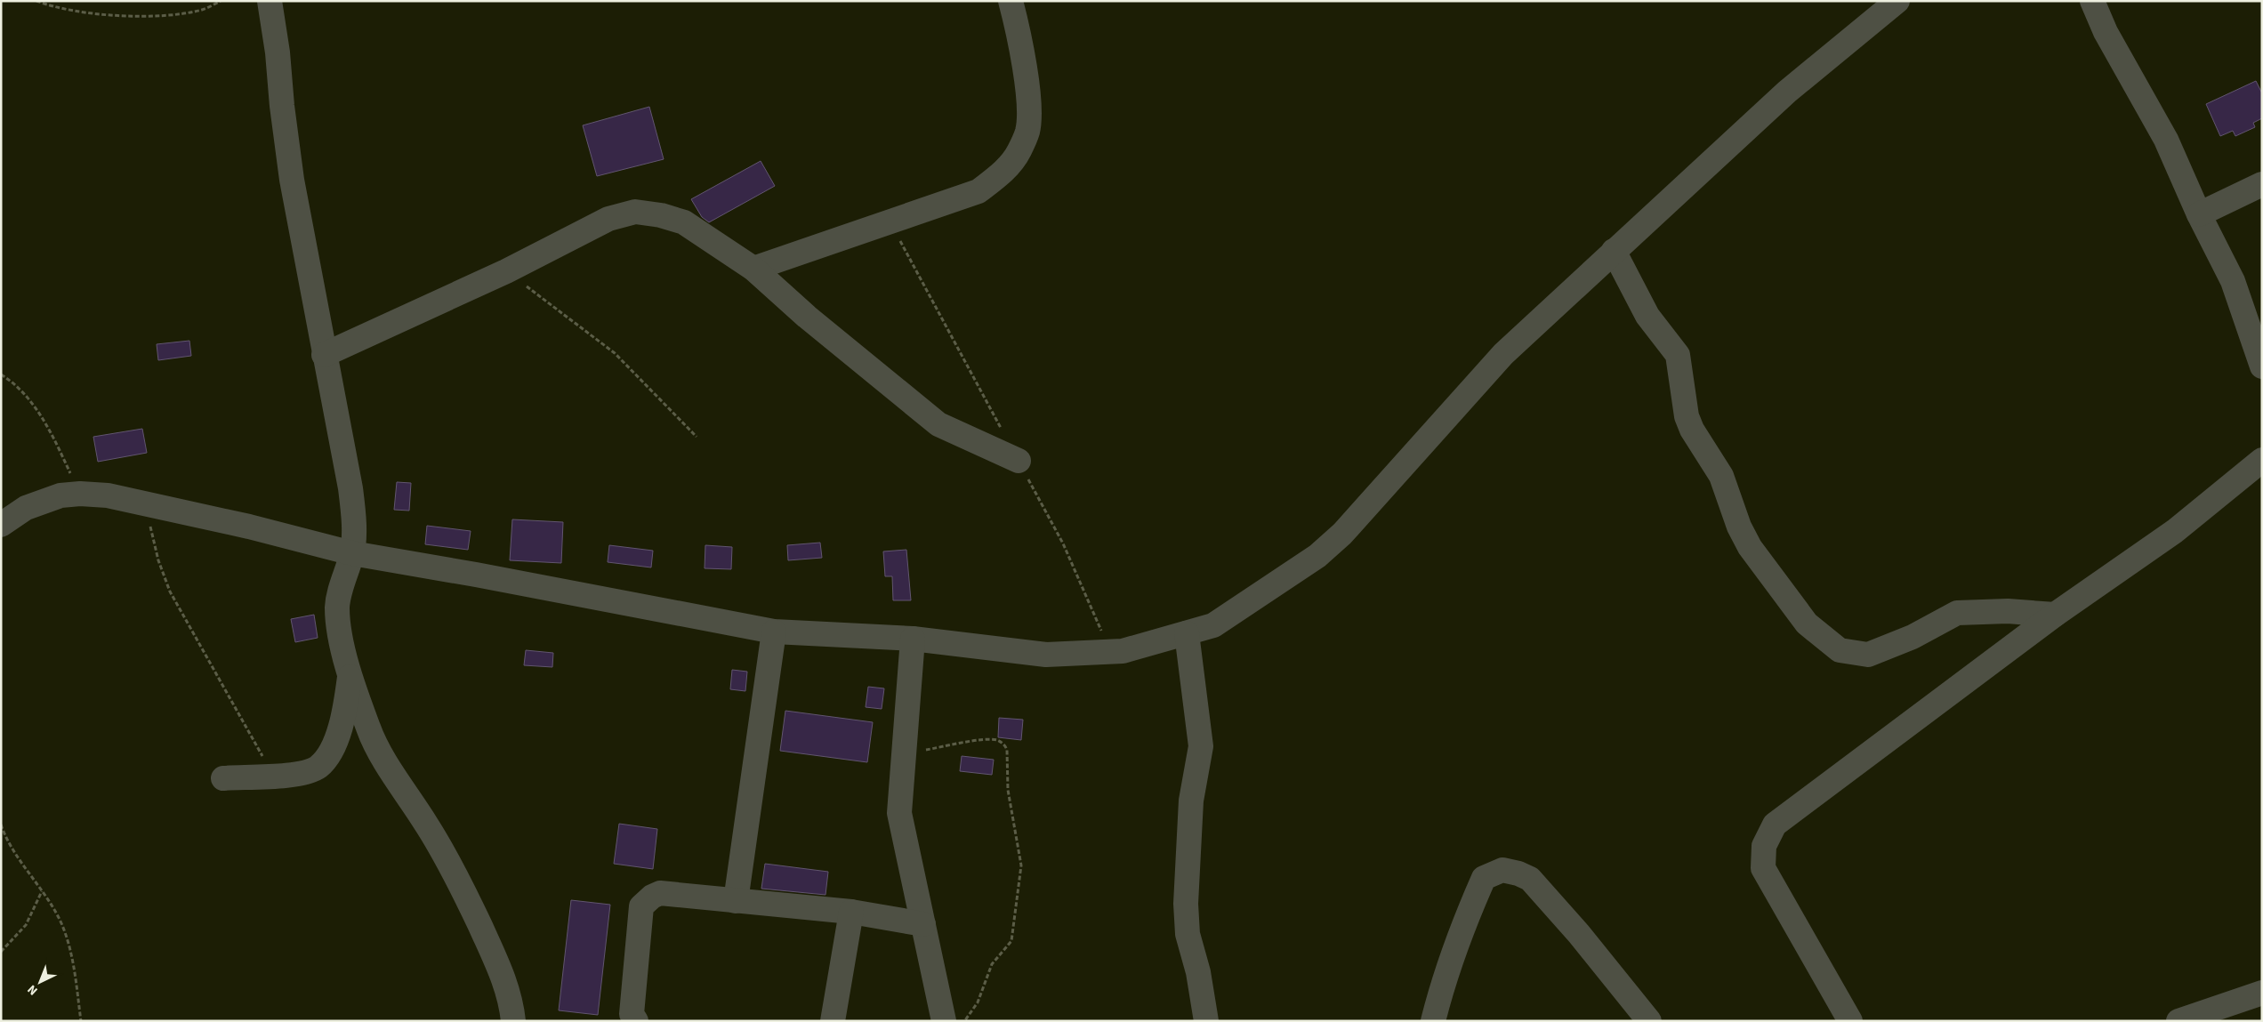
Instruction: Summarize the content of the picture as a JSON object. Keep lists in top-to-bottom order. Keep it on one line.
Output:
{"north":"bottom left"}
